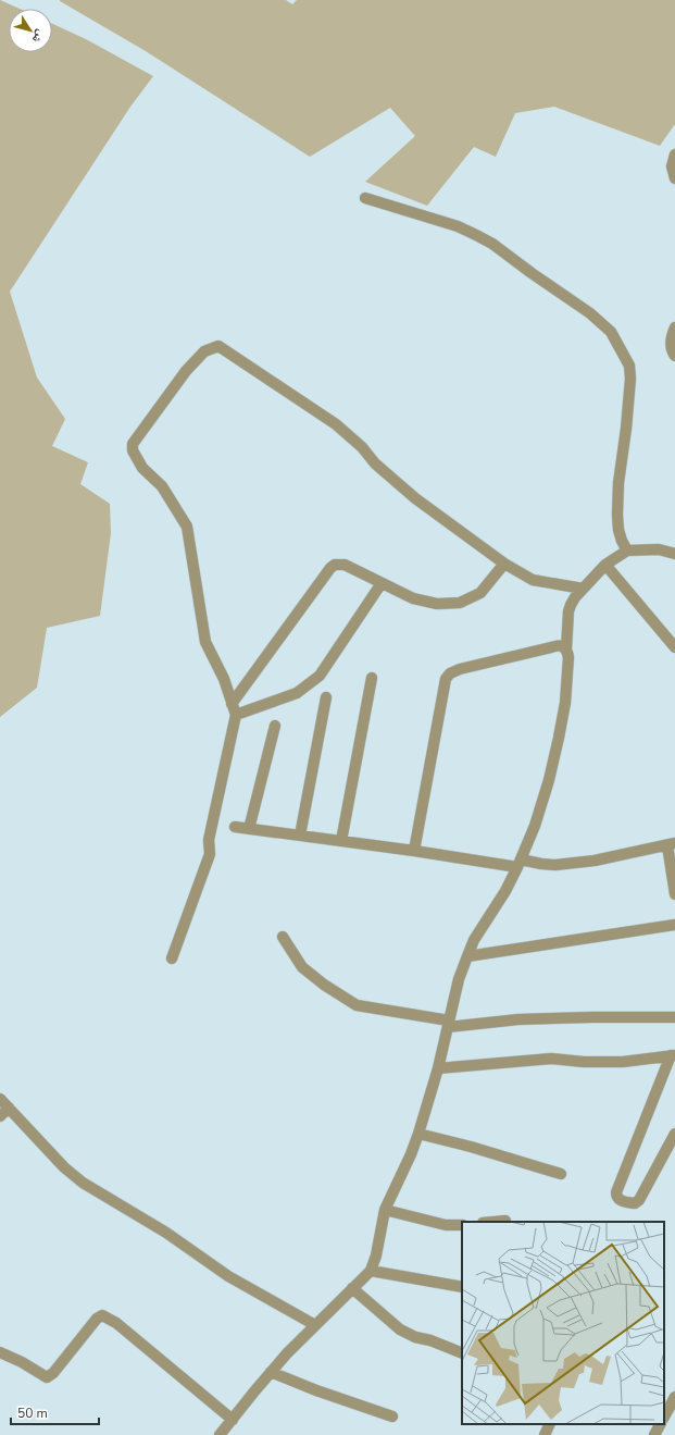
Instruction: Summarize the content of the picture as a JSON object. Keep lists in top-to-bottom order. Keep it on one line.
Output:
{"scale_bar":"50 m","north":"bottom right"}
